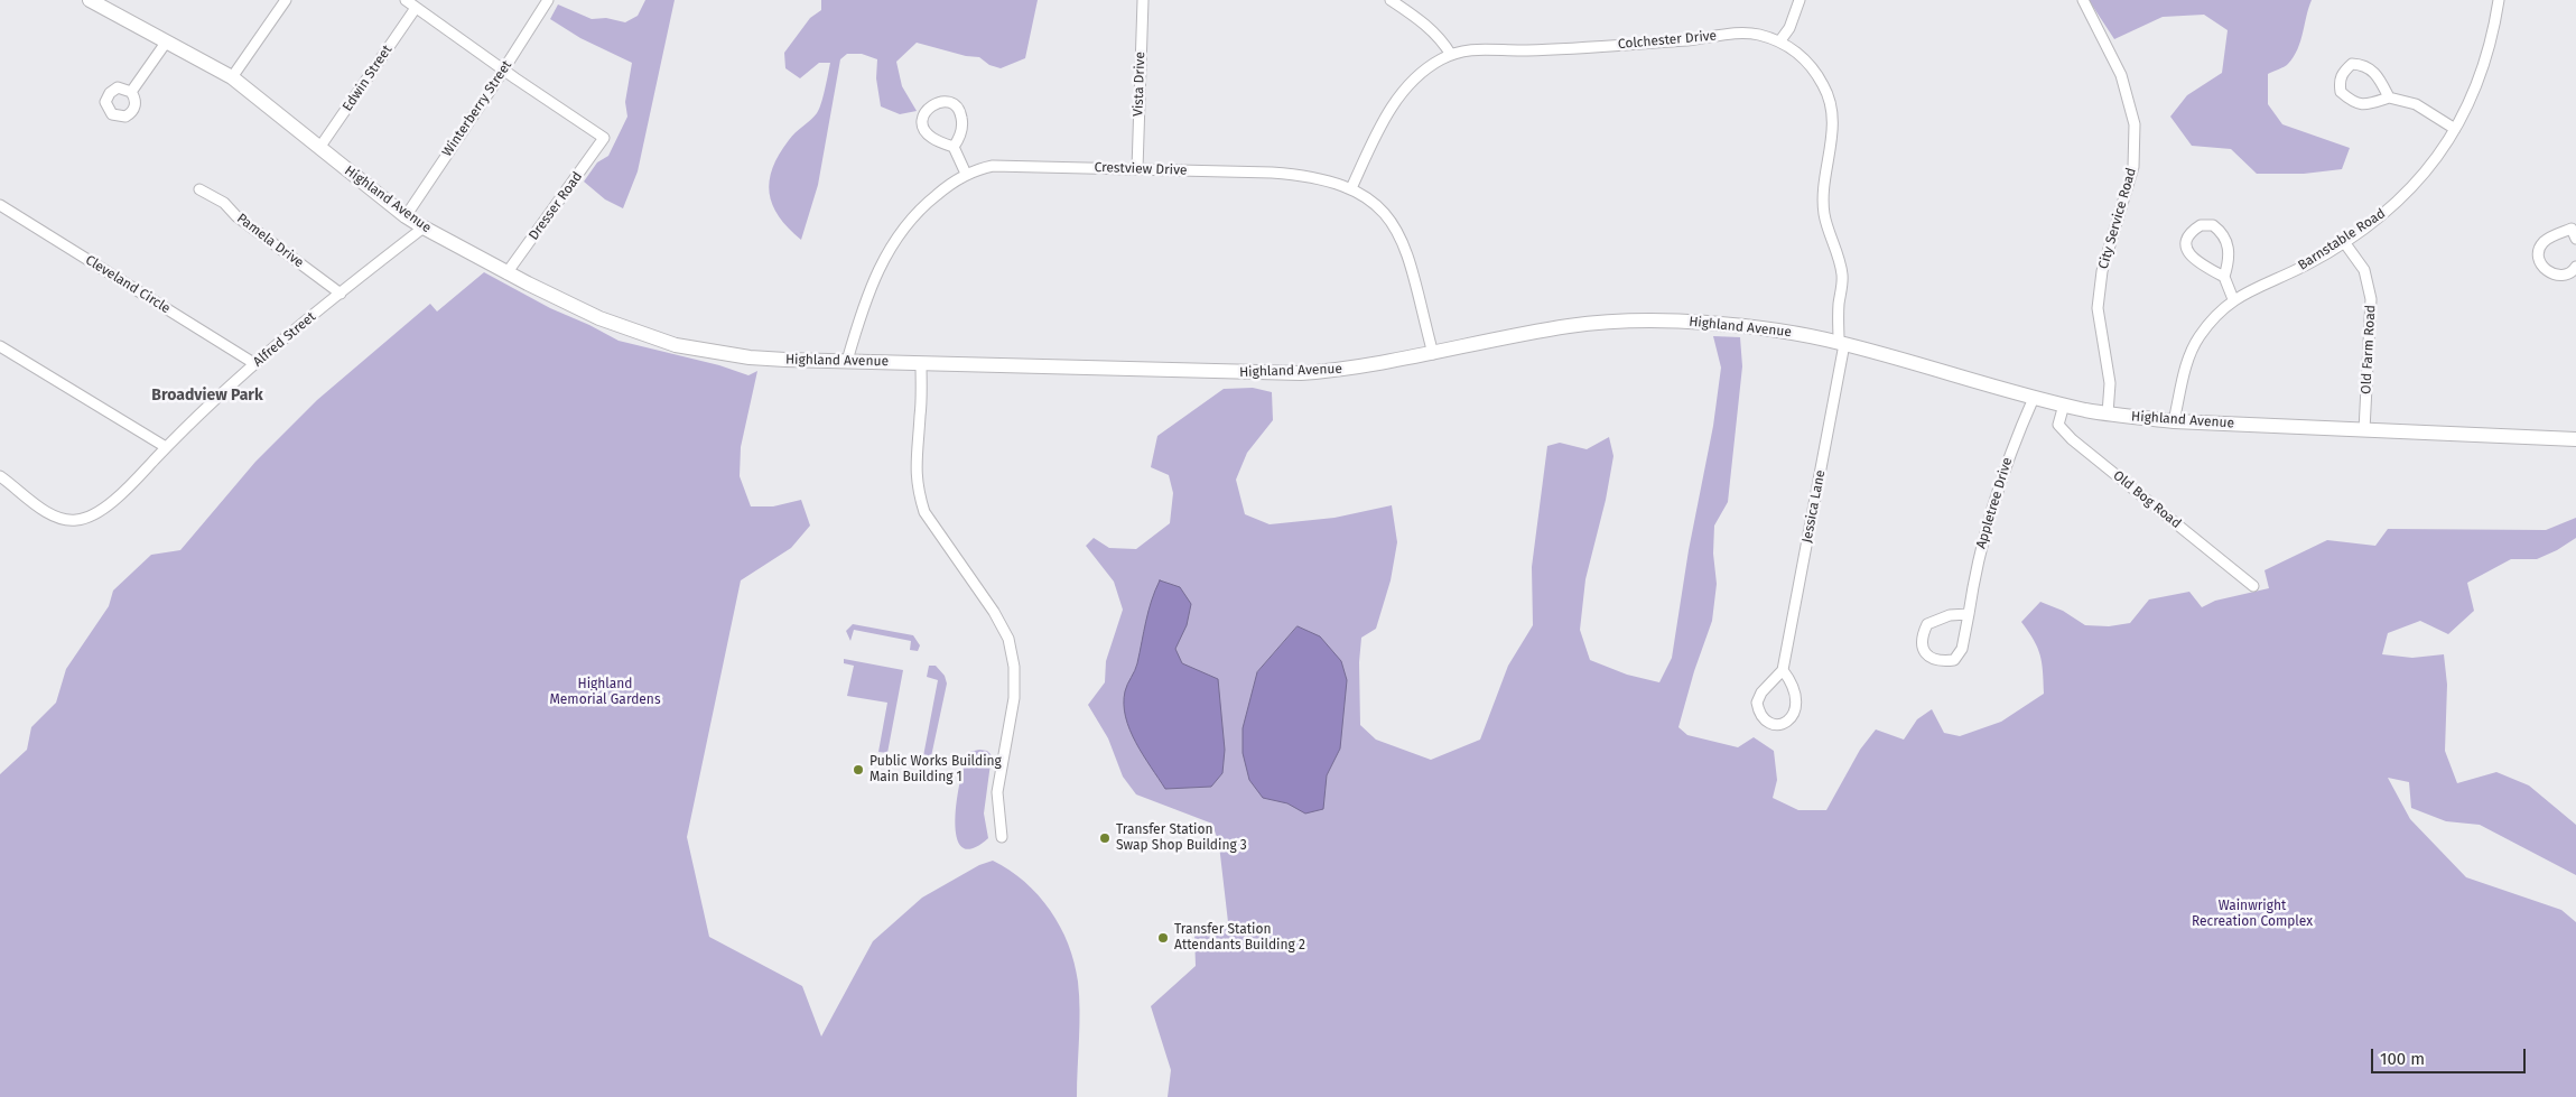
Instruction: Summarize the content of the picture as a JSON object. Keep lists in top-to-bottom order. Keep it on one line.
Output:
{"streets":{"street":["Colchester Drive","Edwin Street","Vista Drive","Winterberry Street","Crestview Drive","Highland Avenue","Dresser Road","City Service Road","Barnstable Road","Pamela Drive","Cleveland Circle","Alfred Street","Old Farm Road","Old Bog Road","Appletree Drive","Jessica Lane"]},"crossings":[["Colchester Drive","Crestview Drive"],["Colchester Drive","Jessica Lane"],["Edwin Street","Highland Avenue"],["Vista Drive","Crestview Drive"],["Winterberry Street","Highland Avenue"],["Winterberry Street","Dresser Road"],["Crestview Drive","Highland Avenue"],["Highland Avenue","Dresser Road"],["Highland Avenue","City Service Road"],["Highland Avenue","Barnstable Road"],["Highland Avenue","Alfred Street"],["Highland Avenue","Old Farm Road"],["Highland Avenue","Old Bog Road"],["Highland Avenue","Appletree Drive"],["Highland Avenue","Jessica Lane"],["Barnstable Road","Old Farm Road"],["Pamela Drive","Alfred Street"],["Cleveland Circle","Alfred Street"]],"districts":["Broadview Park"],"parks":["Highland Memorial Gardens","Wainwright Recreation Complex"],"places":["Public Works Building Main Building 1","Transfer Station Swap Shop Building 3","Transfer Station Attendants Building 2"],"scale_bar":"100 m"}
